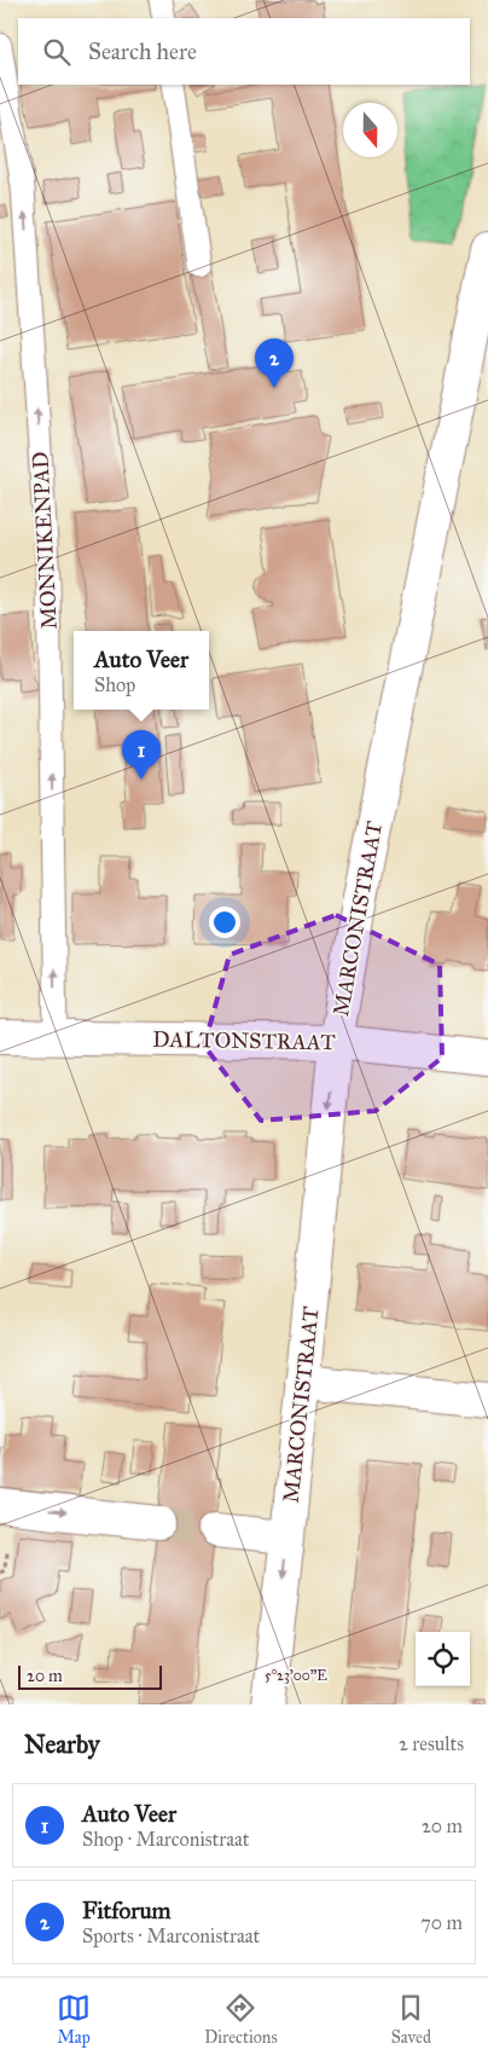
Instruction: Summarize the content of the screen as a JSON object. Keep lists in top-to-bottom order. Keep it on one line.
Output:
{"streets":{"street":["MARCONISTRAAT","DALTONSTRAAT"],"lane":["MONNIKENPAD"]},"crossings":[["MONNIKENPAD","DALTONSTRAAT"],["MARCONISTRAAT","DALTONSTRAAT"]],"one_way":["MONNIKENPAD"],"scale_bar":"20 m","north":"bottom","page":{"search":"Search here","pins":["2","1"],"popup":["Auto Veer","Shop"],"scale":"20 m","heading":["Nearby","2 results"],"list":[{"mark":"1","name":"Auto Veer","note":"Shop · Marconistraat","value":"20 m"},{"mark":"2","name":"Fitforum","note":"Sports · Marconistraat","value":"70 m"}],"nav":["Map","Directions","Saved"]},"coordinates":["5°23'00\"E"]}
